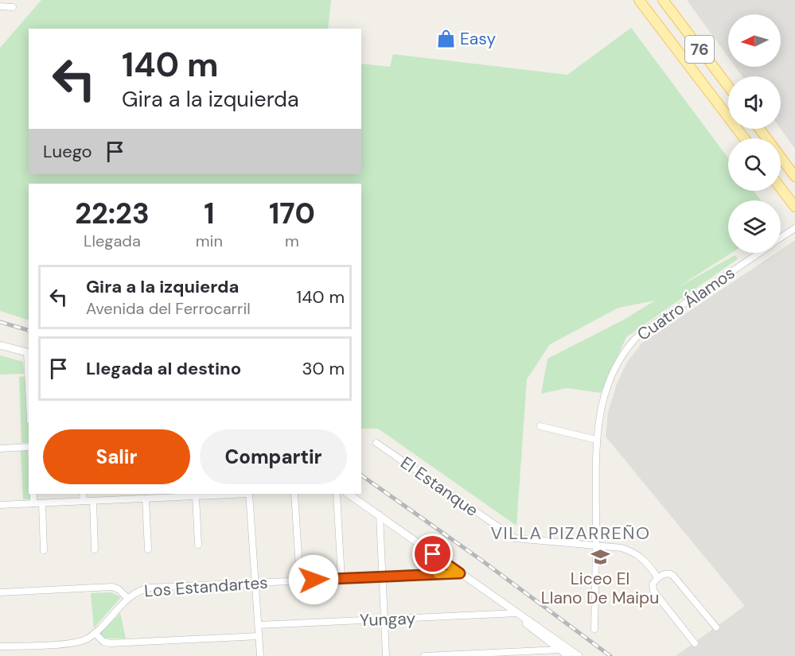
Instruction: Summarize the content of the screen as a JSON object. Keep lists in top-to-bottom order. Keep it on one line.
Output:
{"streets":{"main road":["76"],"street":["Cuatro Álamos","El Estanque","Los Estandartes","Yungay"]},"crossings":[["Cuatro Álamos","El Estanque"]],"districts":["VILLA PIZARREÑO"],"places":{"shop":["Easy"],"school or university":["Liceo El Llano De Maipu"]},"north":"left","page":{"turn":["140 m","Gira a la izquierda"],"then":"Luego","eta":["22:23","Llegada","1","min","170","m"],"list":[{"name":"Gira a la izquierda","note":"Avenida del Ferrocarril","value":"140 m"},{"name":"Llegada al destino","value":"30 m"}],"buttons":["Salir","Compartir"]}}
